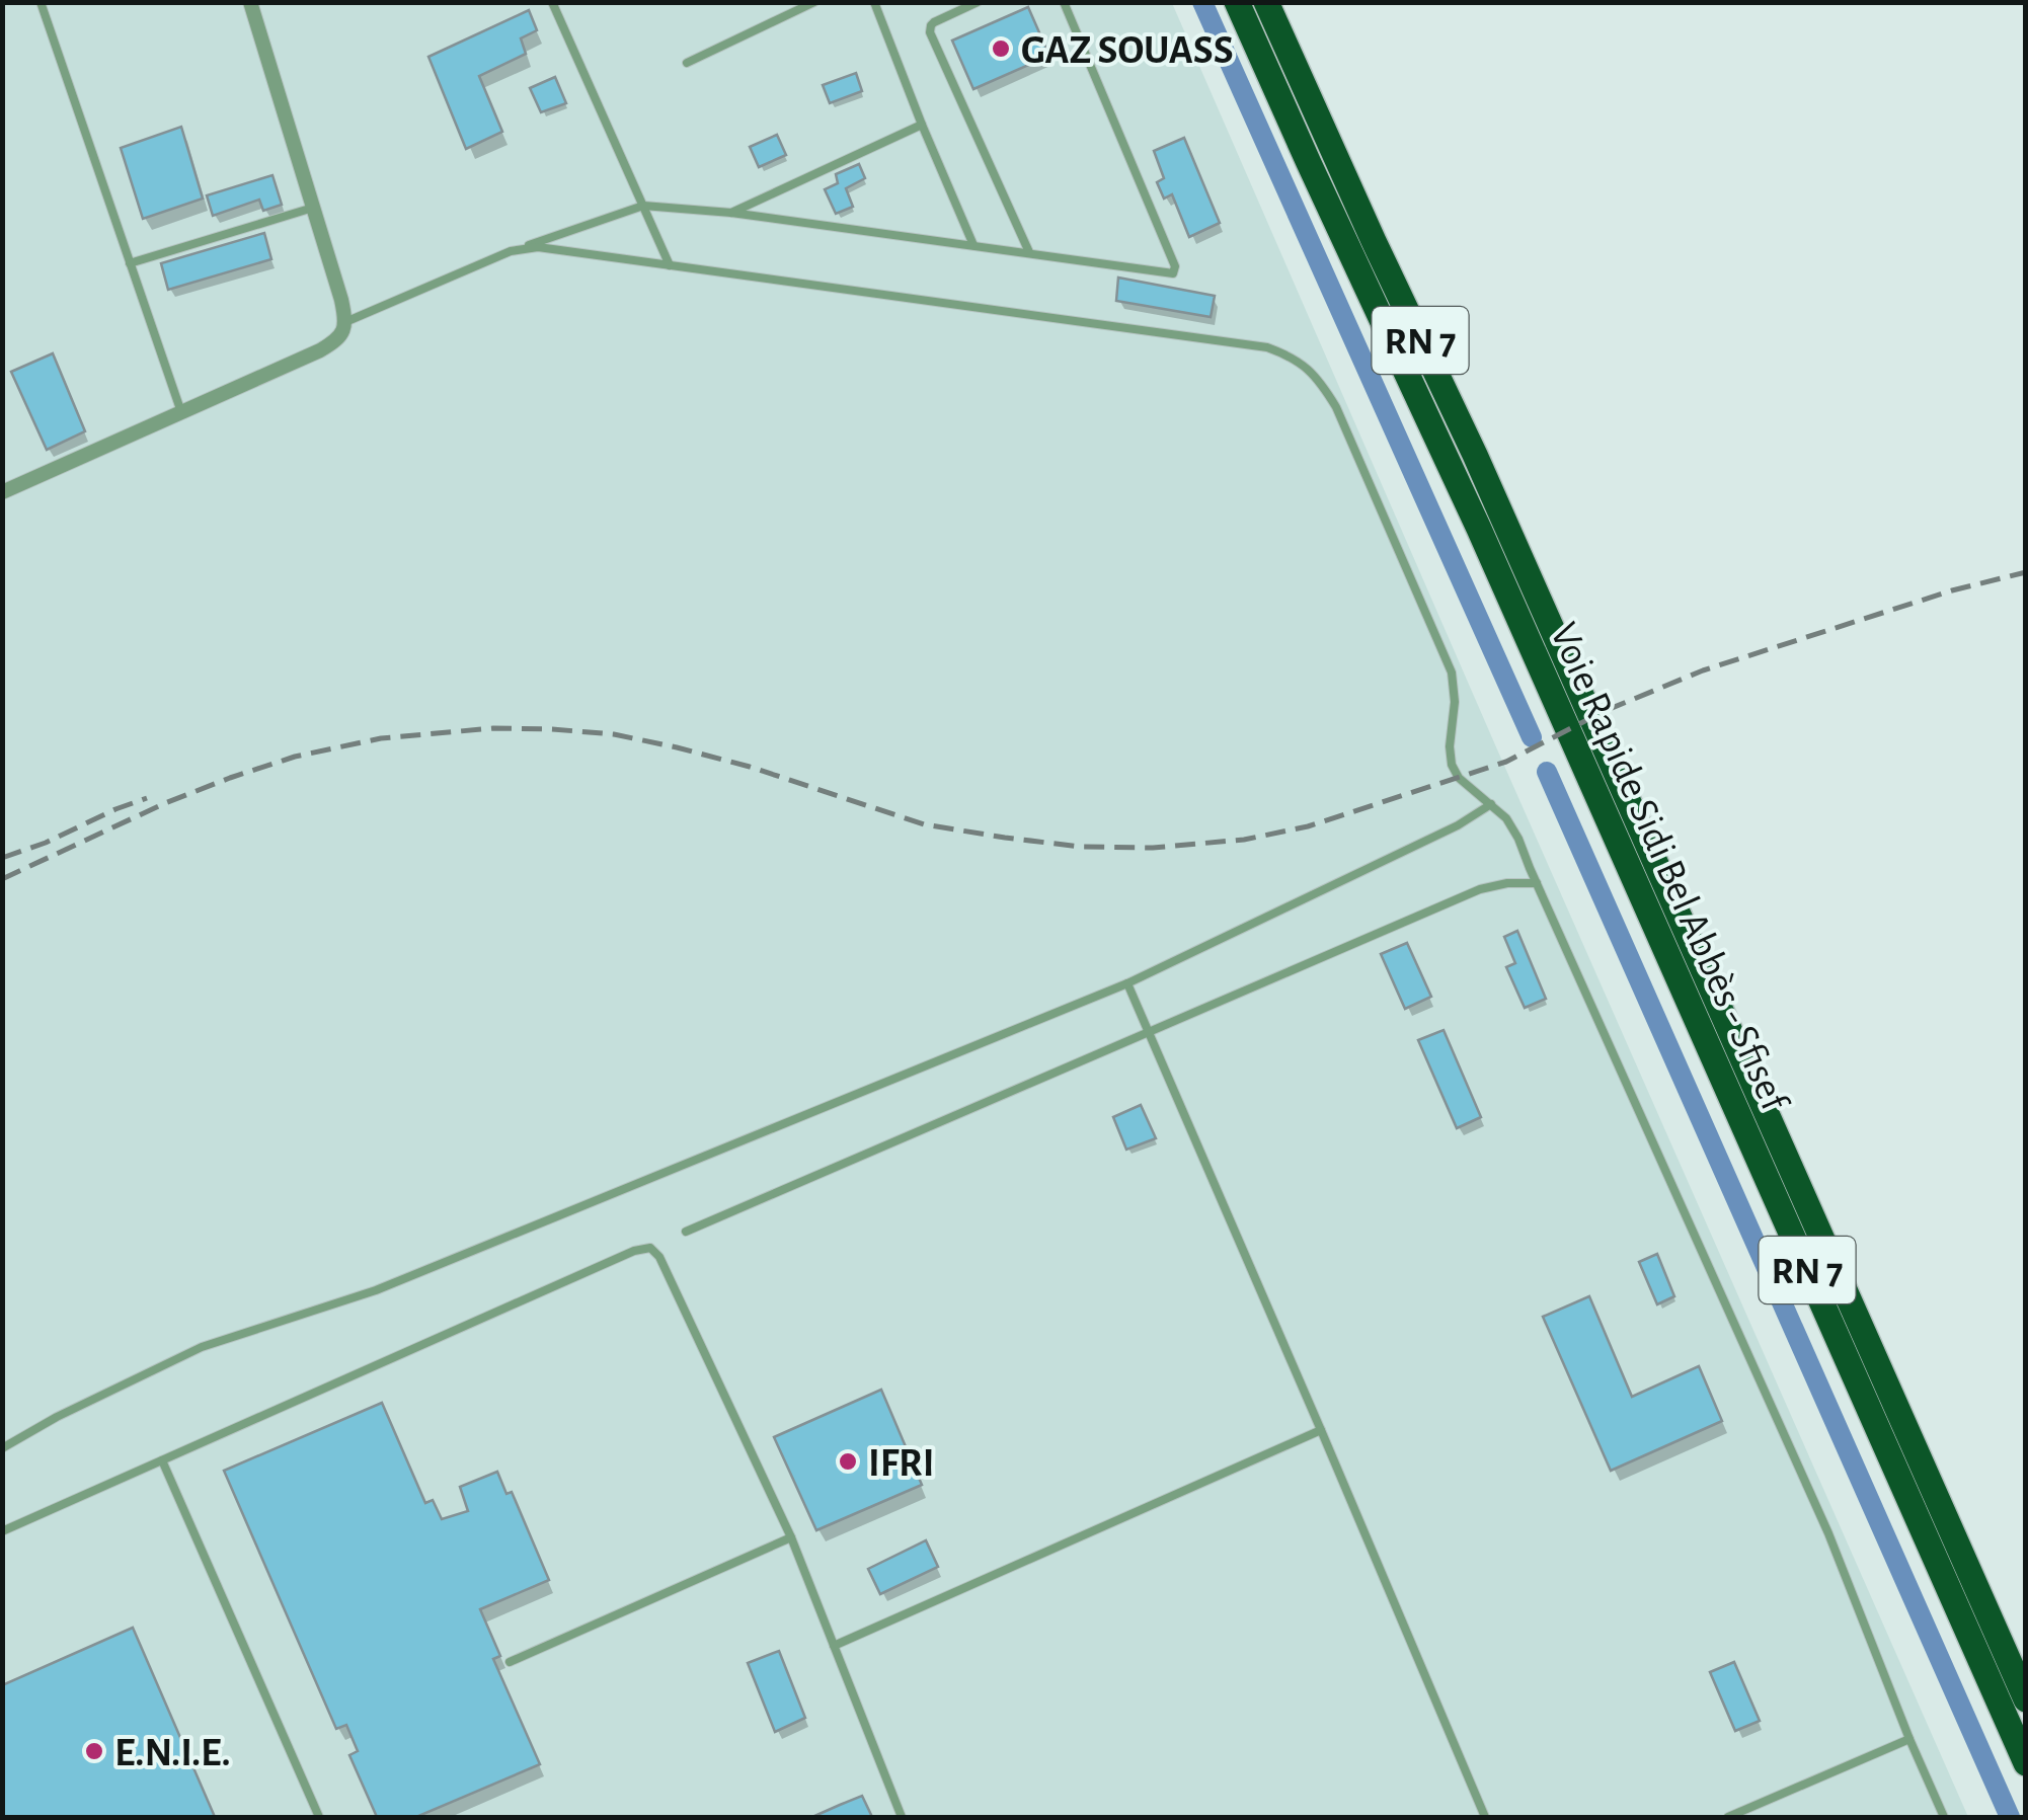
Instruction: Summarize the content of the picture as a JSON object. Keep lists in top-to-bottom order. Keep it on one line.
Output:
{"streets":{"highway":["RN 7","Voie Rapide Sidi Bel Abbès - Sfisef"]},"places":["GAZ SOUASS","IFRI","E.N.I.E."]}
